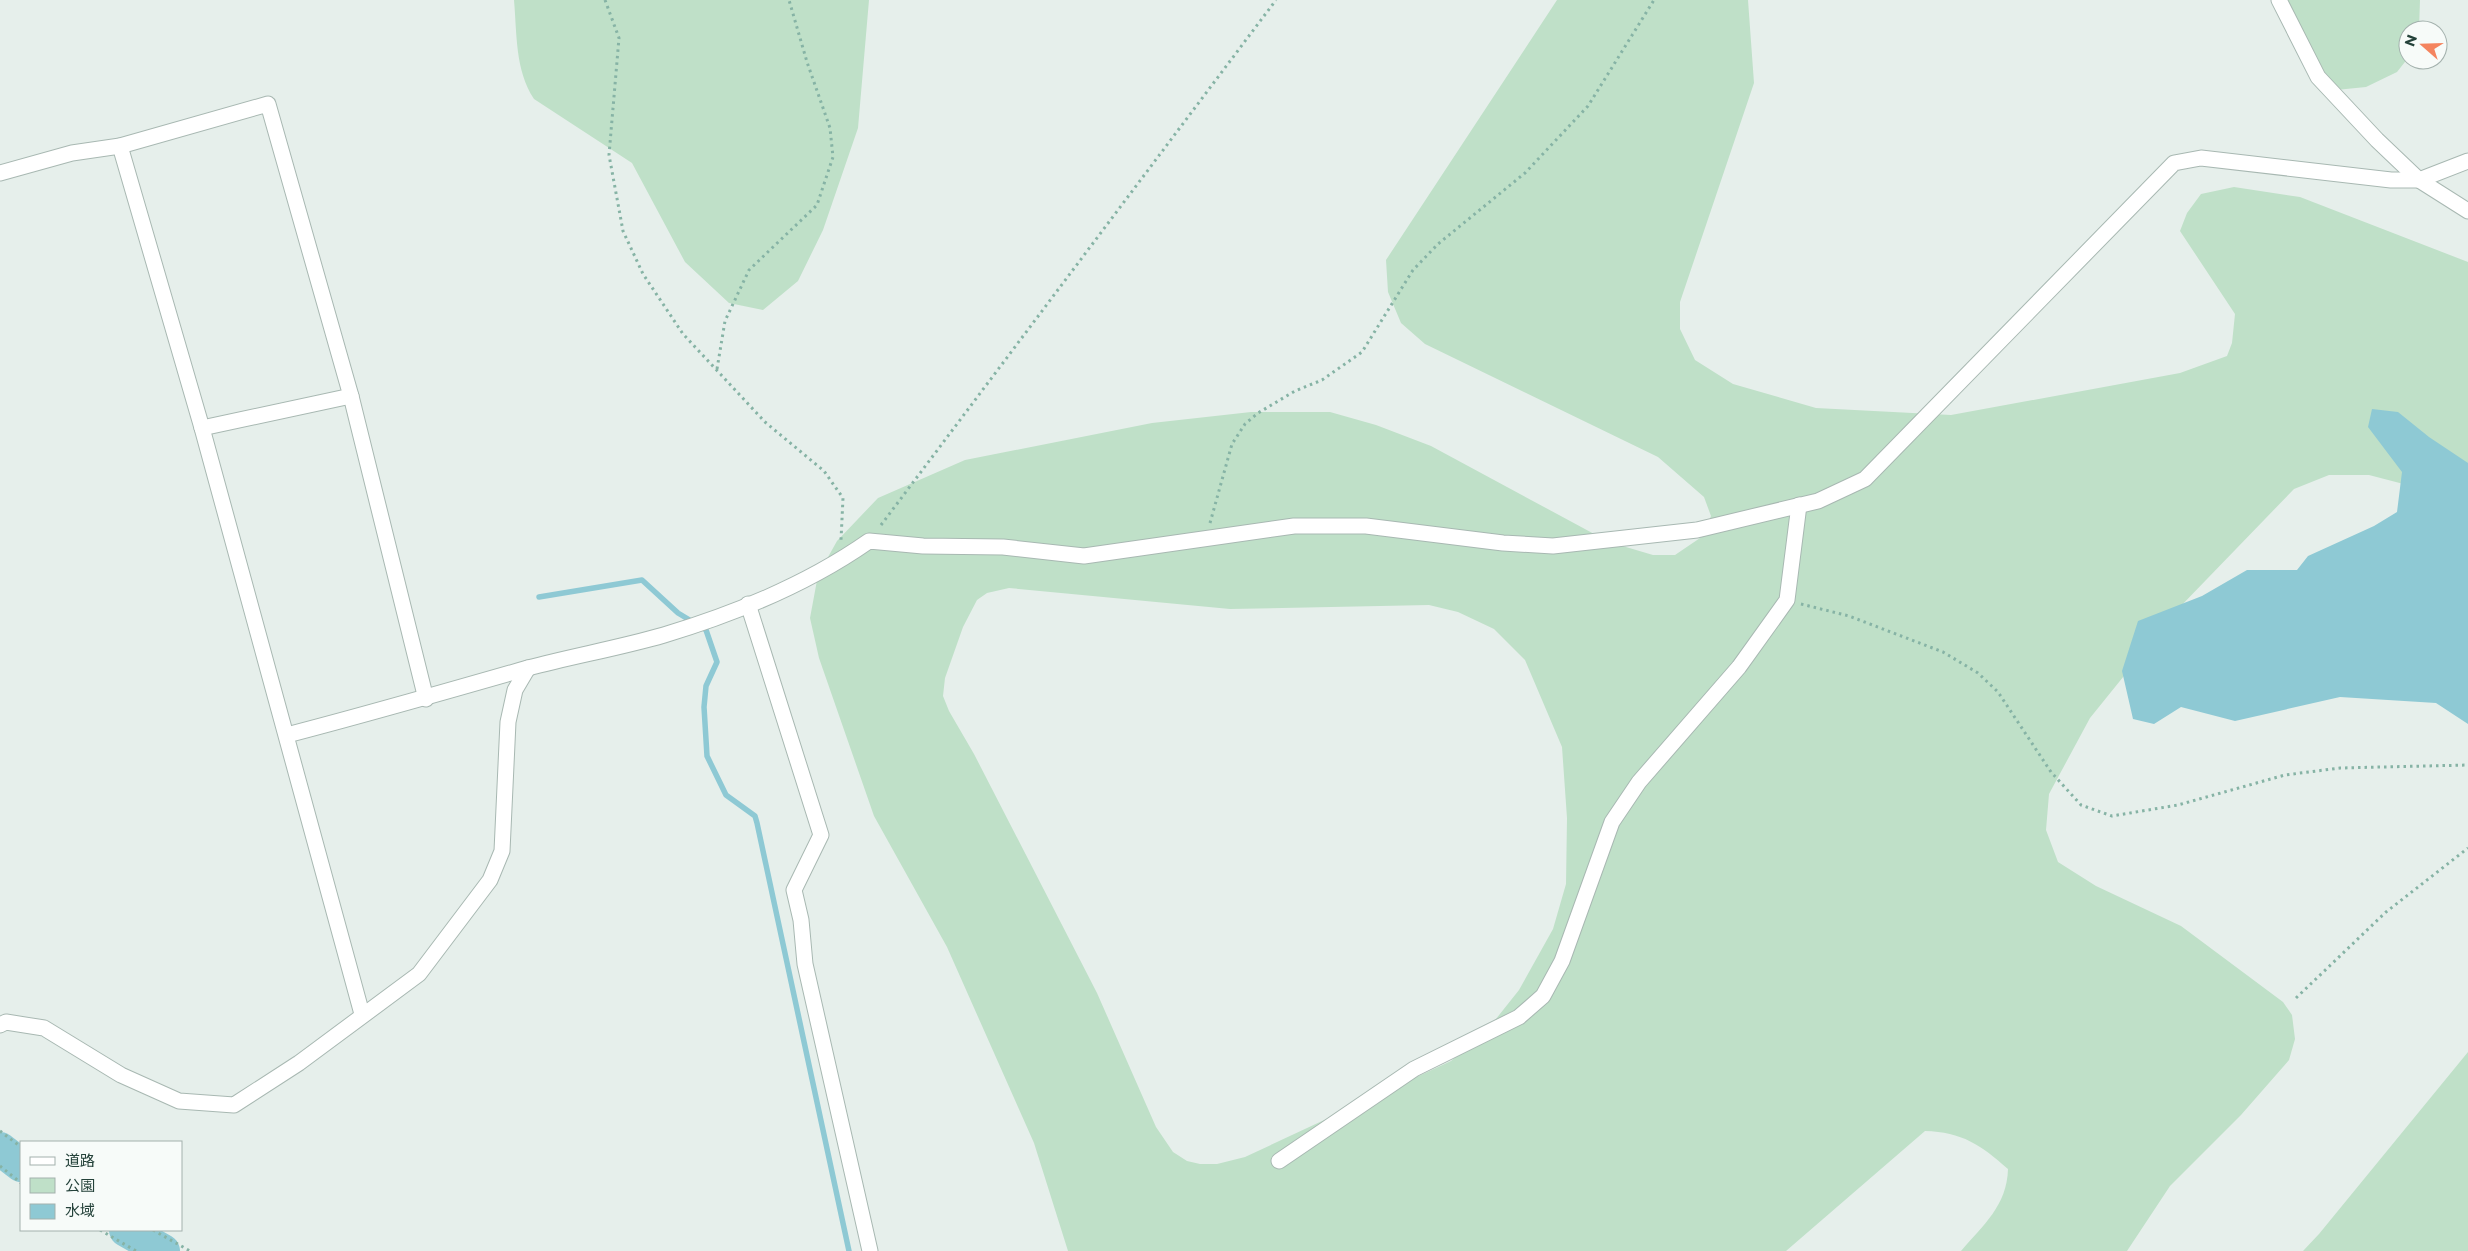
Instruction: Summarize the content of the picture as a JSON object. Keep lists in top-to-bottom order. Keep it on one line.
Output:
{"legend":["道路","公園","水域"],"north":"left"}
